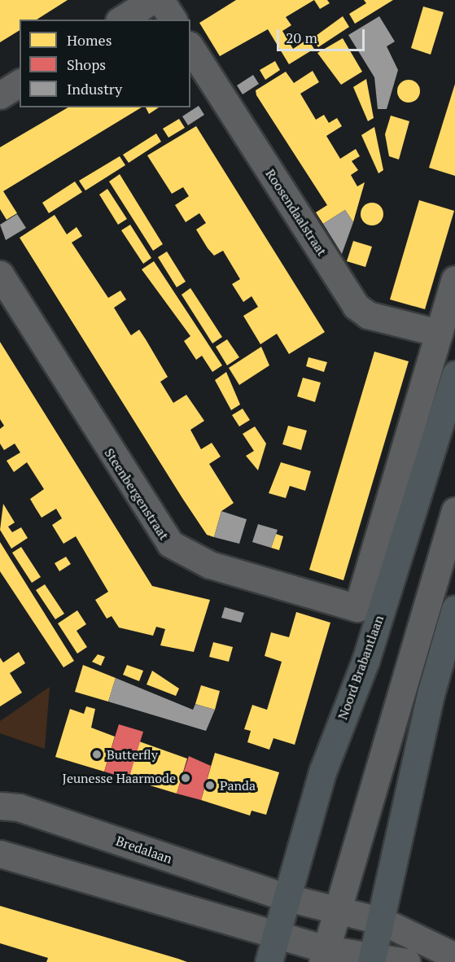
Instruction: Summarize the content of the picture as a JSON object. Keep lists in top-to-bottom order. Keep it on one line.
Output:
{"streets":{"main road":["Noord Brabantlaan"],"street":["Roosendaalstraat","Steenbergenstraat","Bredalaan"]},"crossings":[["Roosendaalstraat","Noord Brabantlaan"],["Steenbergenstraat","Noord Brabantlaan"],["Noord Brabantlaan","Bredalaan"]],"places":["Butterfly","Jeunesse Haarmode","Panda"],"legend":["Homes","Shops","Industry"],"scale_bar":"20 m"}
